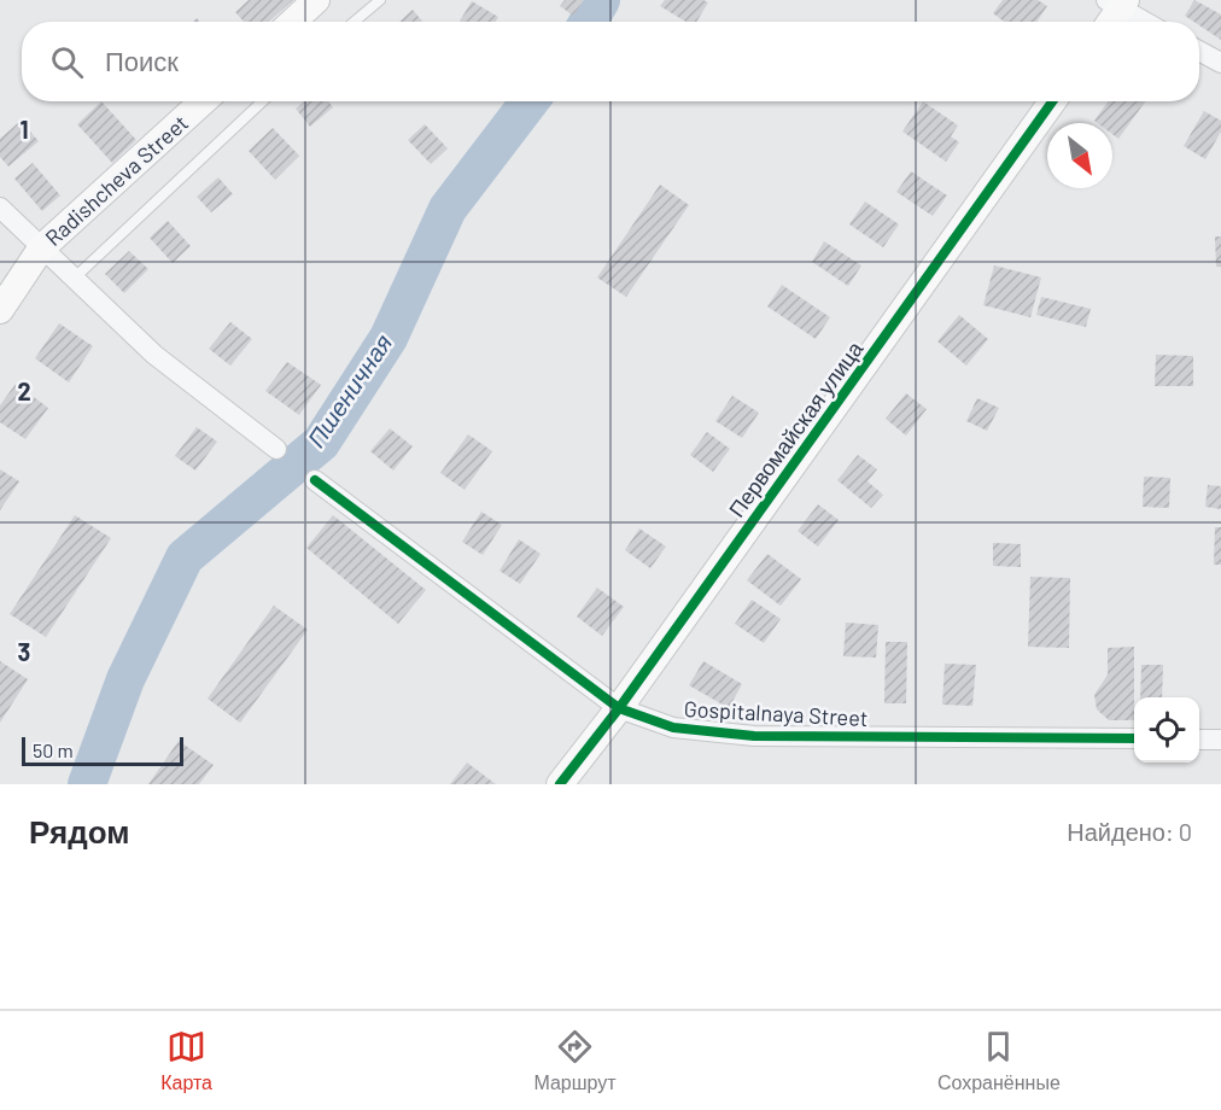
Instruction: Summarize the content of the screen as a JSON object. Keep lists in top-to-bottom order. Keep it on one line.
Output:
{"streets":{"street":["Radishcheva Street","Первомайская улица","Gospitalnaya Street"]},"crossings":[["Первомайская улица","Gospitalnaya Street"]],"water":["Пшеничная"],"scale_bar":"50 m","north":"bottom right","page":{"search":"Поиск","scale":"50 m","heading":["Рядом","Найдено: 0"],"nav":["Карта","Маршрут","Сохранённые"]},"grid":{"rows":["1","2","3"]}}
